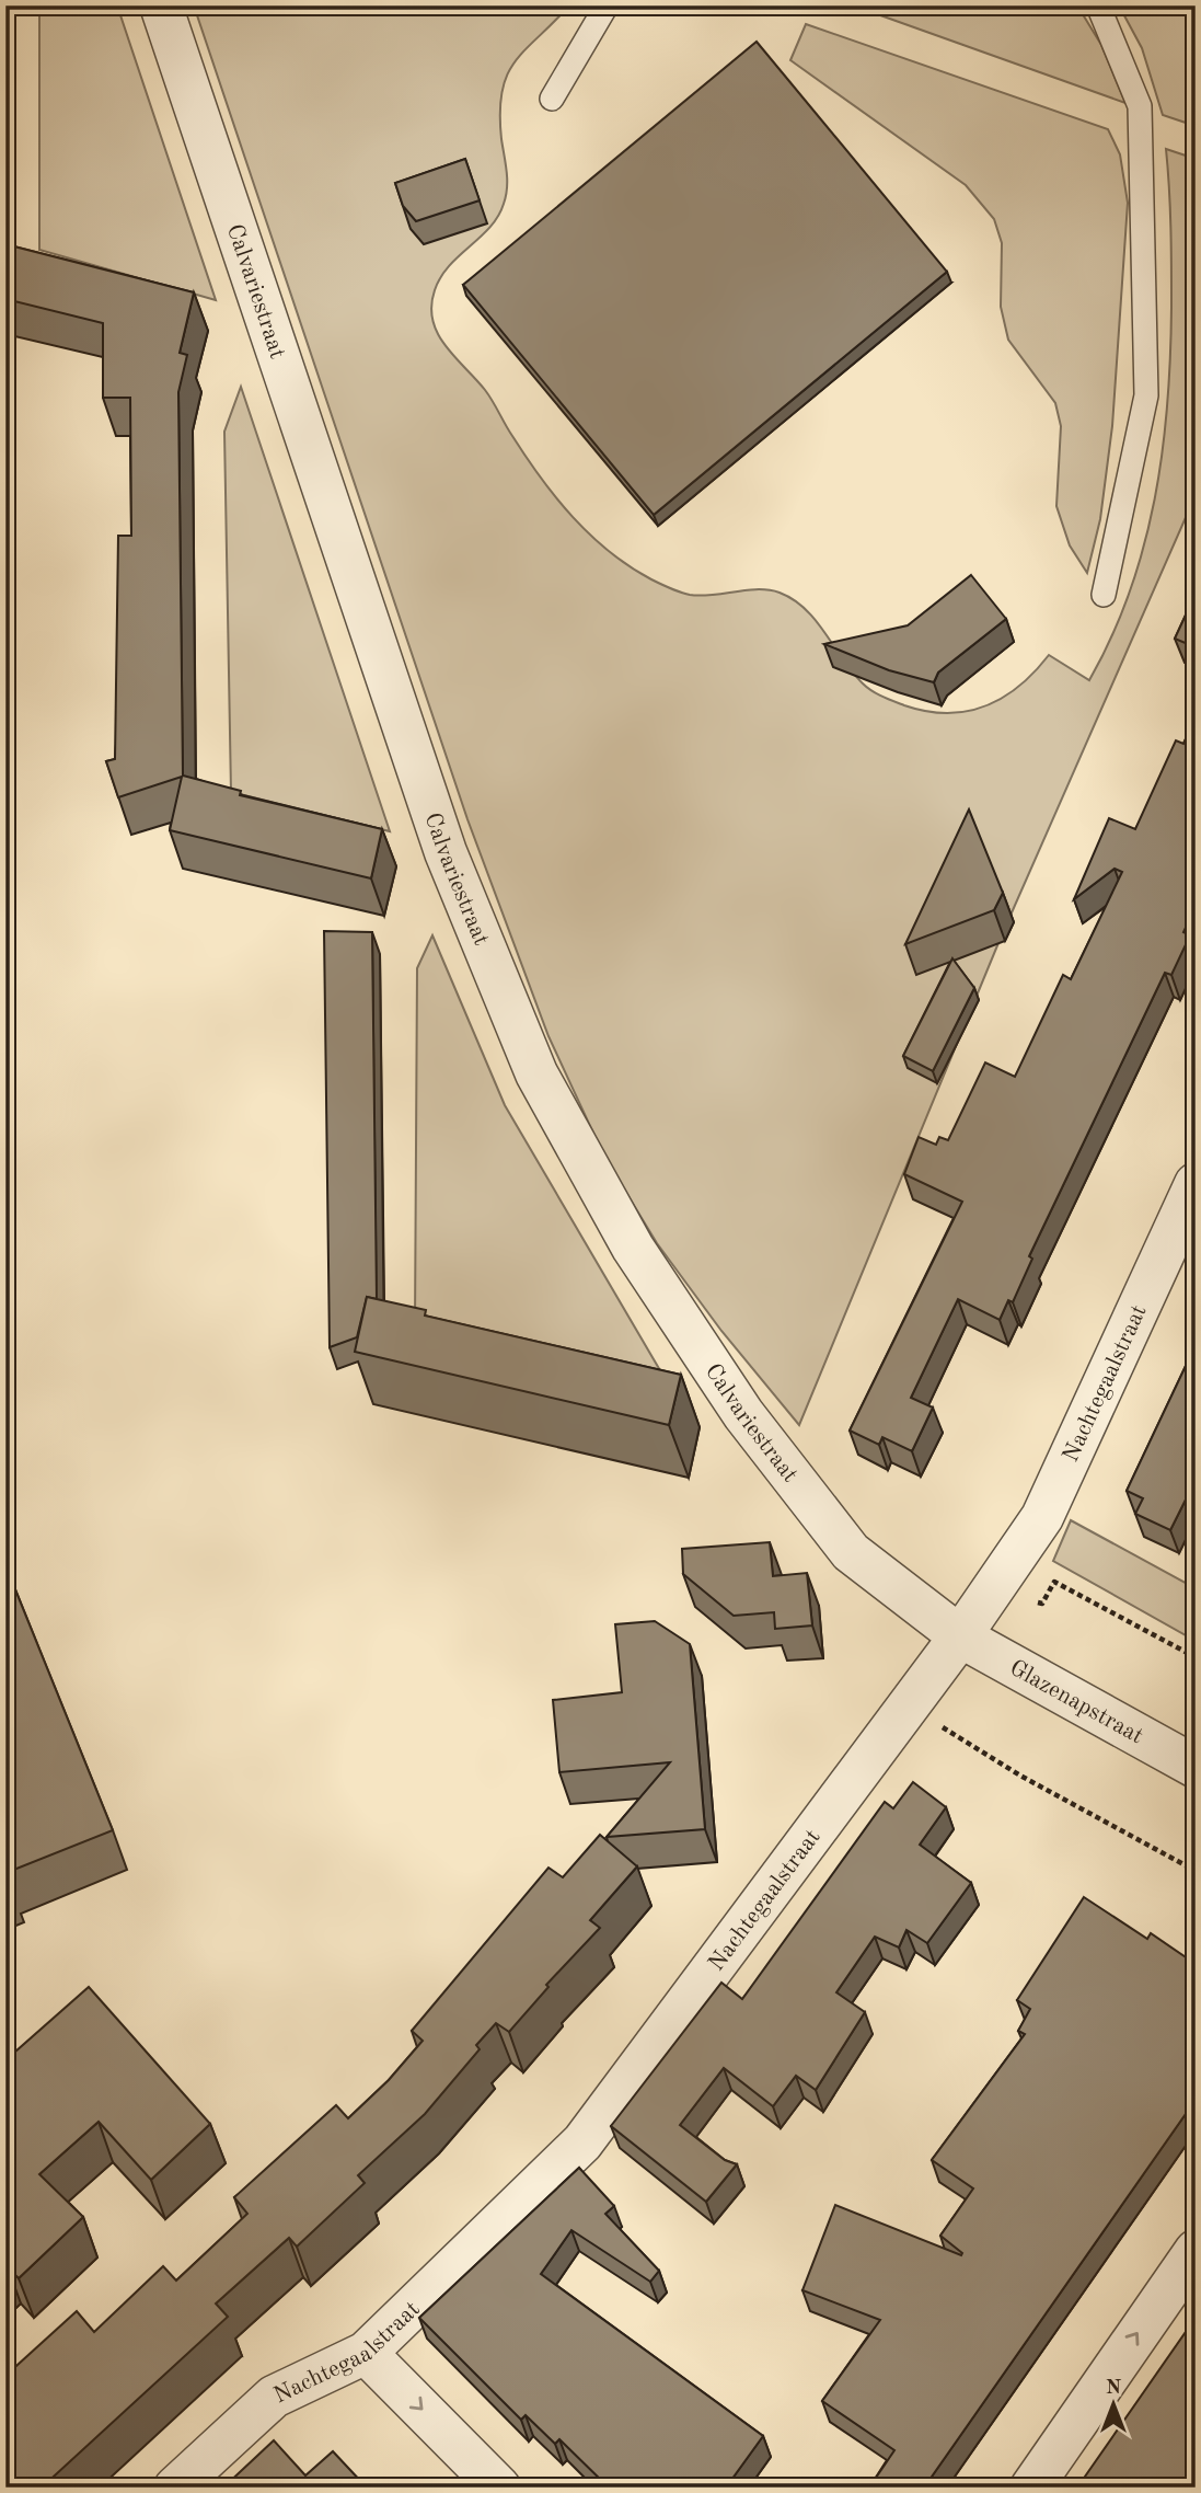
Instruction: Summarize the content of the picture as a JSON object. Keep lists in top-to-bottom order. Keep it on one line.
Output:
{"streets":{"street":["Calvariestraat","Nachtegaalstraat","Glazenapstraat"]},"crossings":[["Calvariestraat","Nachtegaalstraat"],["Calvariestraat","Glazenapstraat"],["Nachtegaalstraat","Glazenapstraat"]],"north":"top"}
